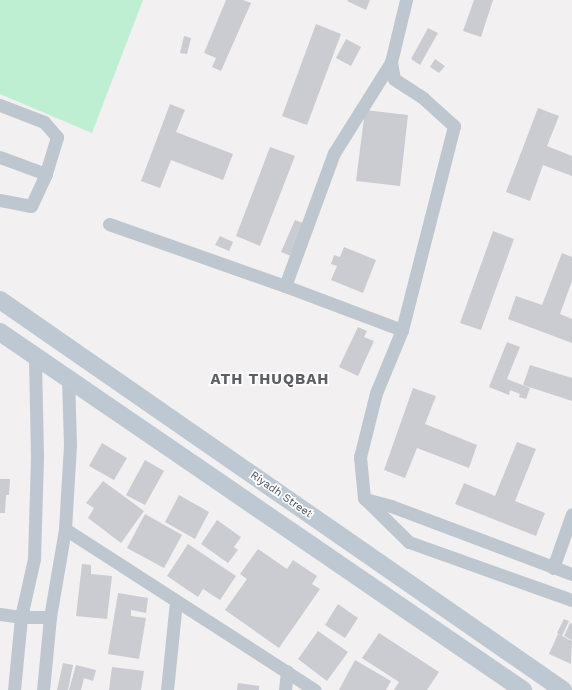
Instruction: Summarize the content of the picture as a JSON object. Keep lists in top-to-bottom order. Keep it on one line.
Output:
{"streets":{"main road":["Riyadh Street"]},"districts":["ATH THUQBAH"]}
